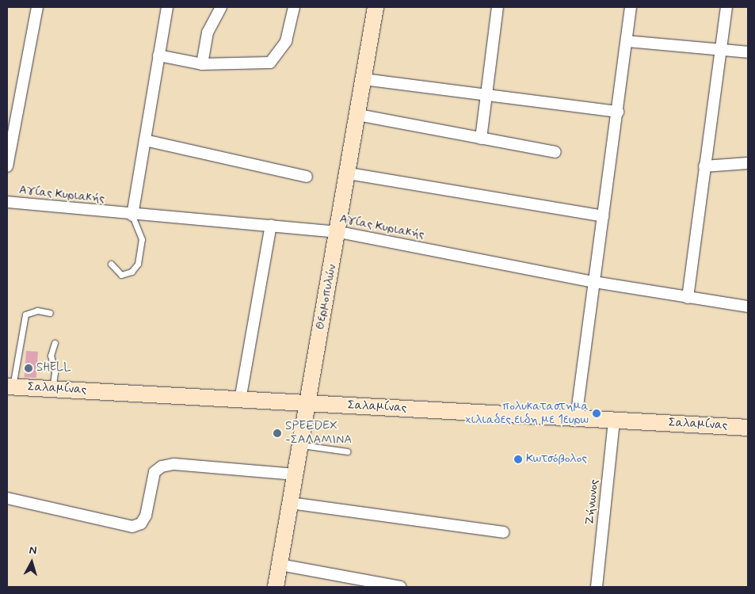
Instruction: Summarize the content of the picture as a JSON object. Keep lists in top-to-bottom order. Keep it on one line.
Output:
{"streets":{"main road":["Θερμοπυλών","Σαλαμίνας"],"street":["Αγίας Κυριακής","Ζήνωνος"]},"crossings":[["Αγίας Κυριακής","Θερμοπυλών"],["Θερμοπυλών","Σαλαμίνας"],["Σαλαμίνας","Ζήνωνος"]],"places":["SHELL","πολυκαταστημα χιλιαδες ειδη με 1ευρω","SPEEDEX -ΣΑΛΑΜΙΝΑ","Κωτσόβολος"],"north":"top"}
